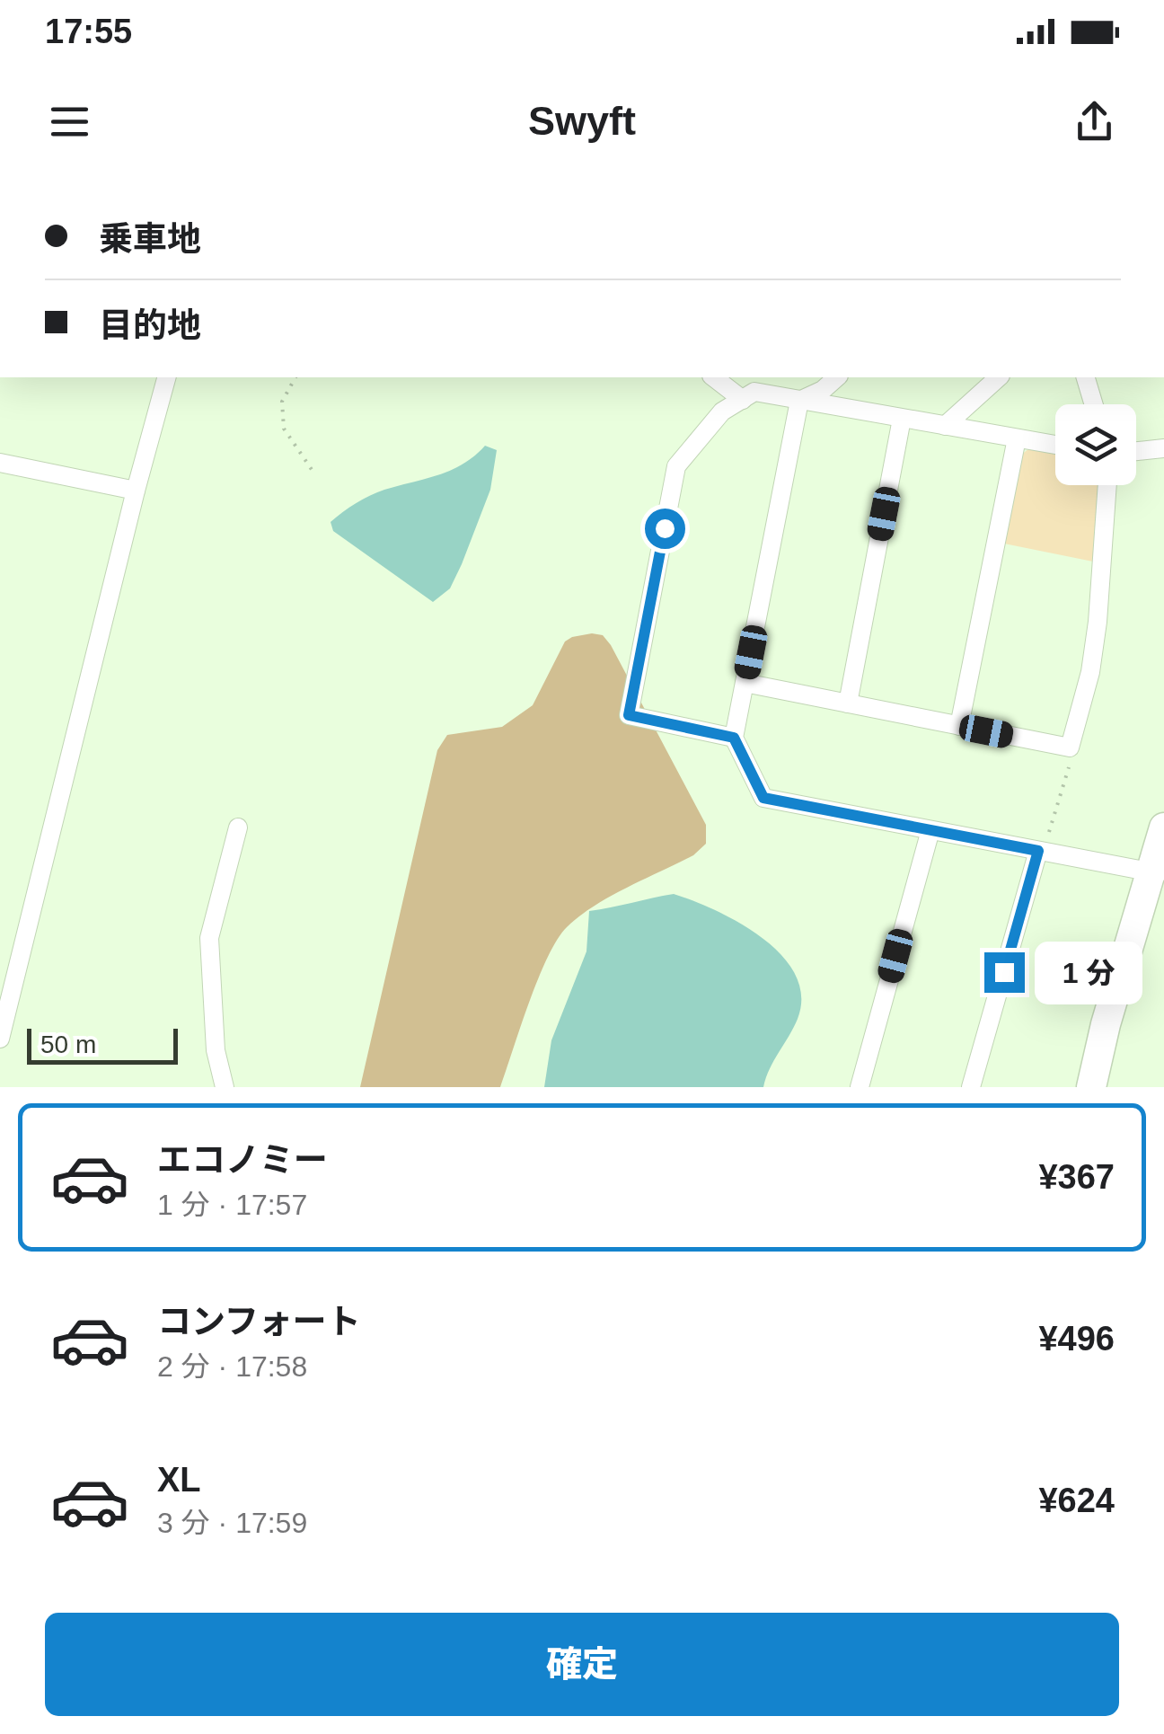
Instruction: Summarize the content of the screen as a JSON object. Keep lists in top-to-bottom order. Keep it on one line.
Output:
{"scale_bar":"50 m","page":{"status":"17:55","header":"Swyft","banner":["乗車地","目的地"],"bubble":"1 分","scale":"50 m","list":[{"name":"エコノミー","note":"1 分 · 17:57","value":"¥367"},{"name":"コンフォート","note":"2 分 · 17:58","value":"¥496"},{"name":"XL","note":"3 分 · 17:59","value":"¥624"}],"buttons":"確定"}}
